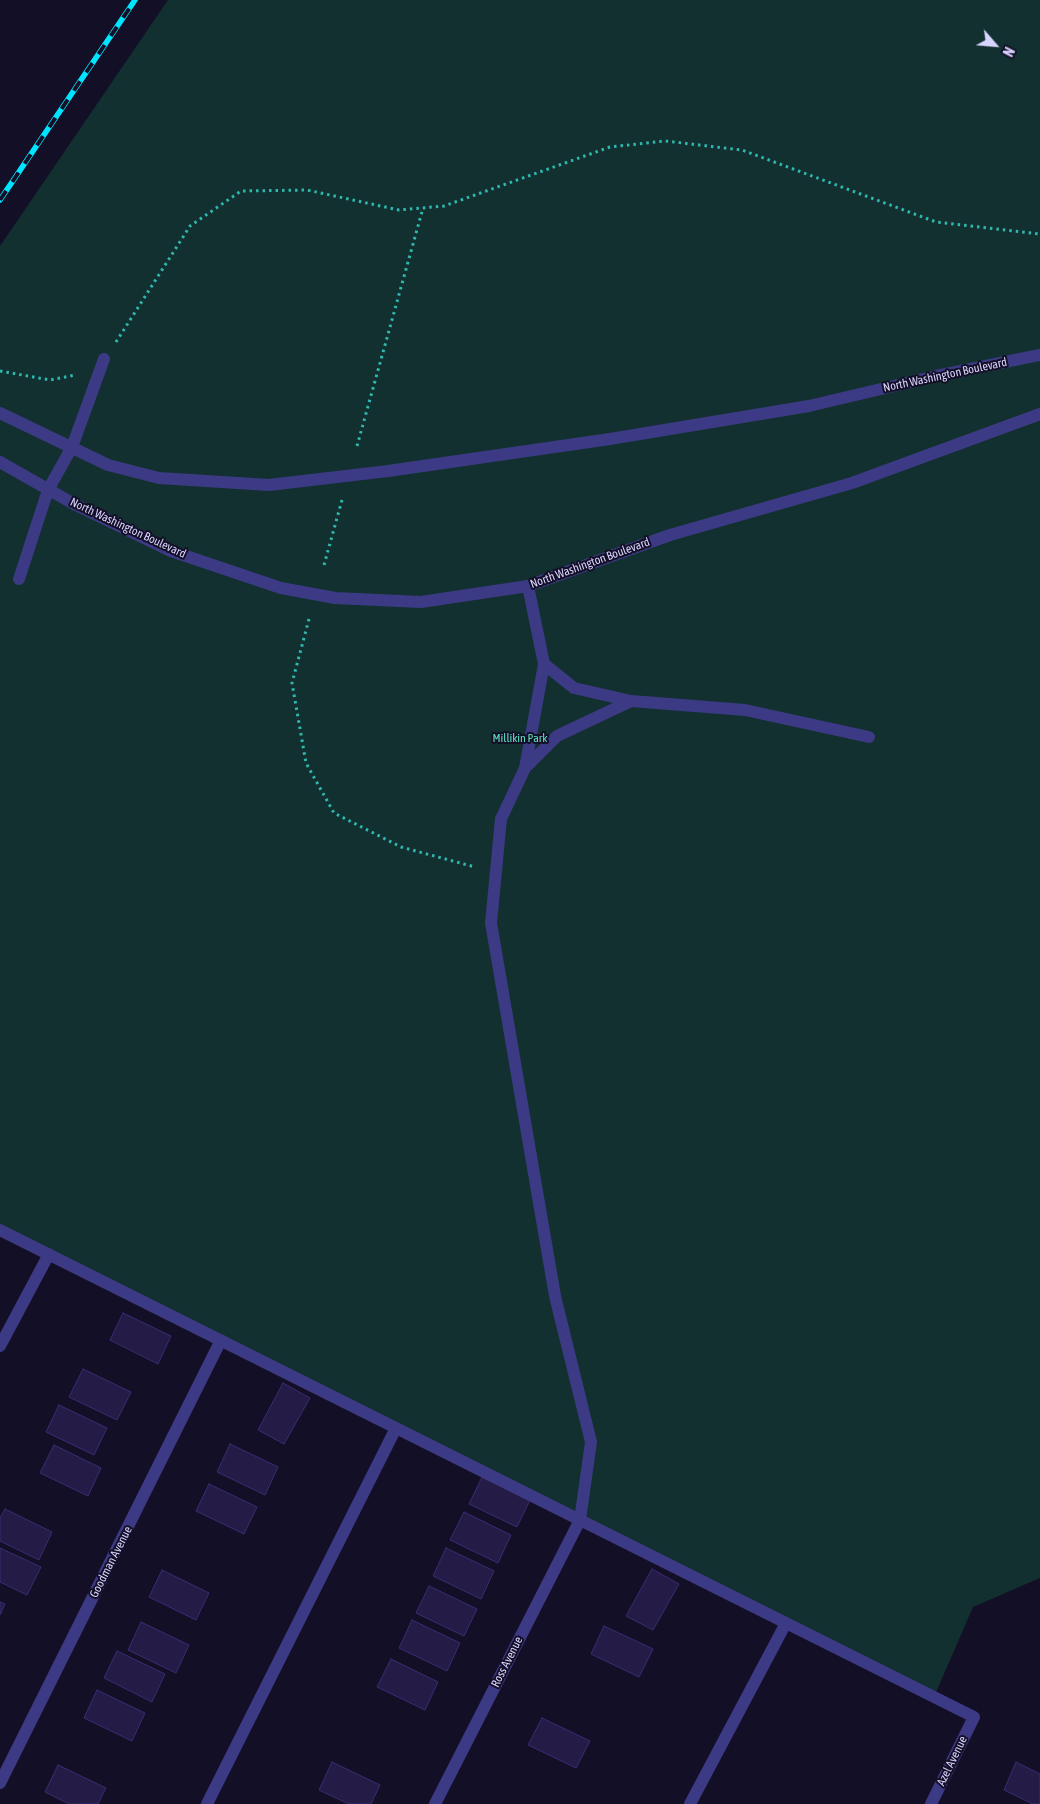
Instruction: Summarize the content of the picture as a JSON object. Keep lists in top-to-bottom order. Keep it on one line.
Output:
{"streets":{"street":["North Washington Boulevard","Goodman Avenue","Ross Avenue","Azel Avenue"]},"parks":["Millikin Park"],"north":"bottom right"}
